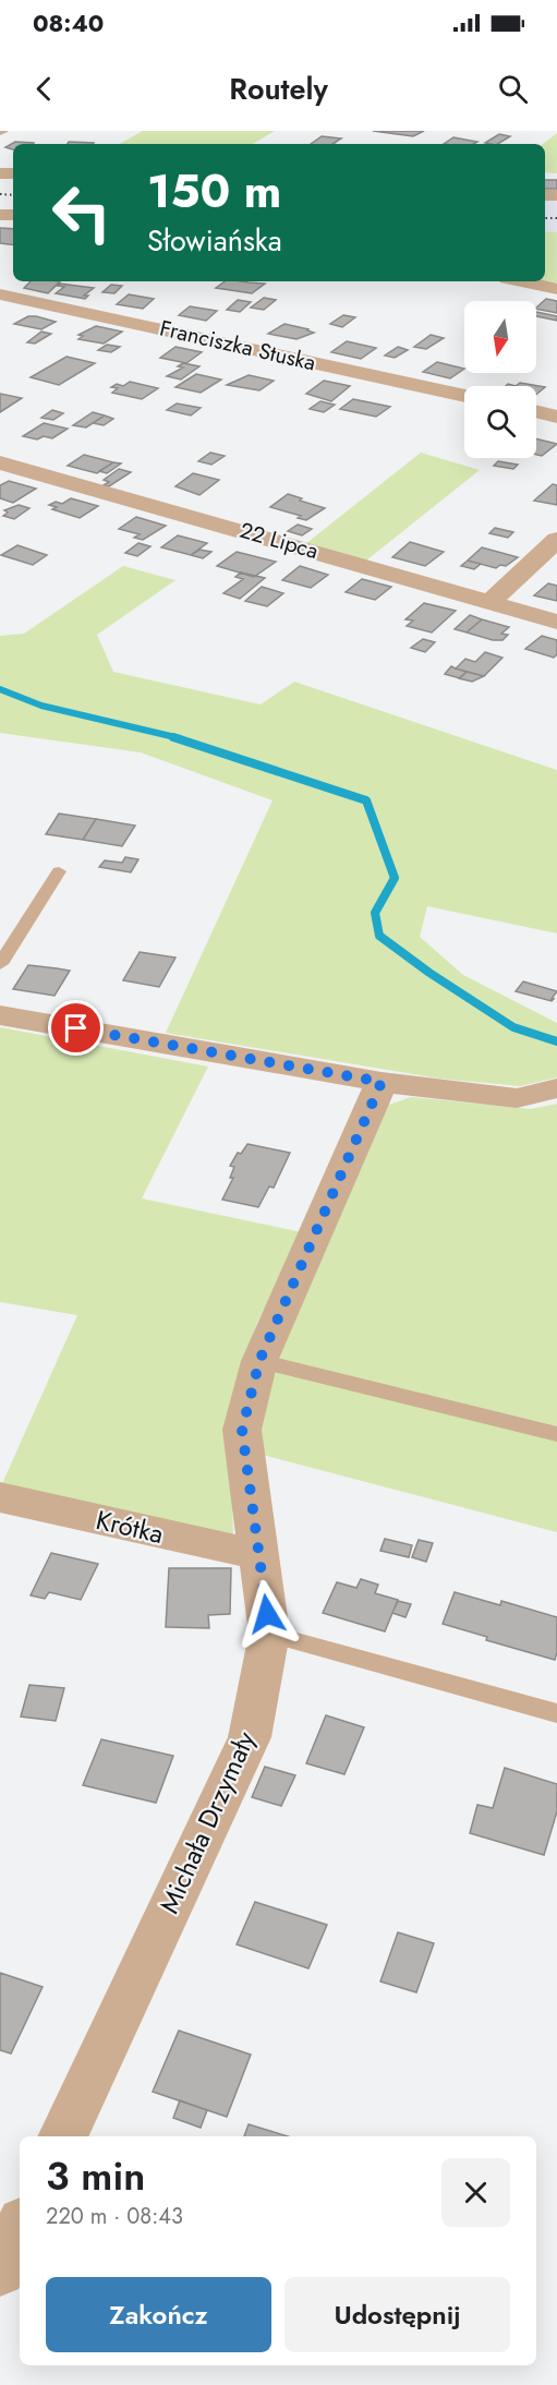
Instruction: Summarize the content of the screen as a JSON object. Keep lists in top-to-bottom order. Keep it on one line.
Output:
{"streets":{"street":["Franciszka Stuska","22 Lipca","Krótka","Michała Drzymały"]},"crossings":[["Krótka","Michała Drzymały"]],"north":"bottom","page":{"status":"08:40","header":"Routely","turn":["150 m","Słowiańska"],"heading":["3 min","220 m · 08:43"],"buttons":["Zakończ","Udostępnij"]}}
